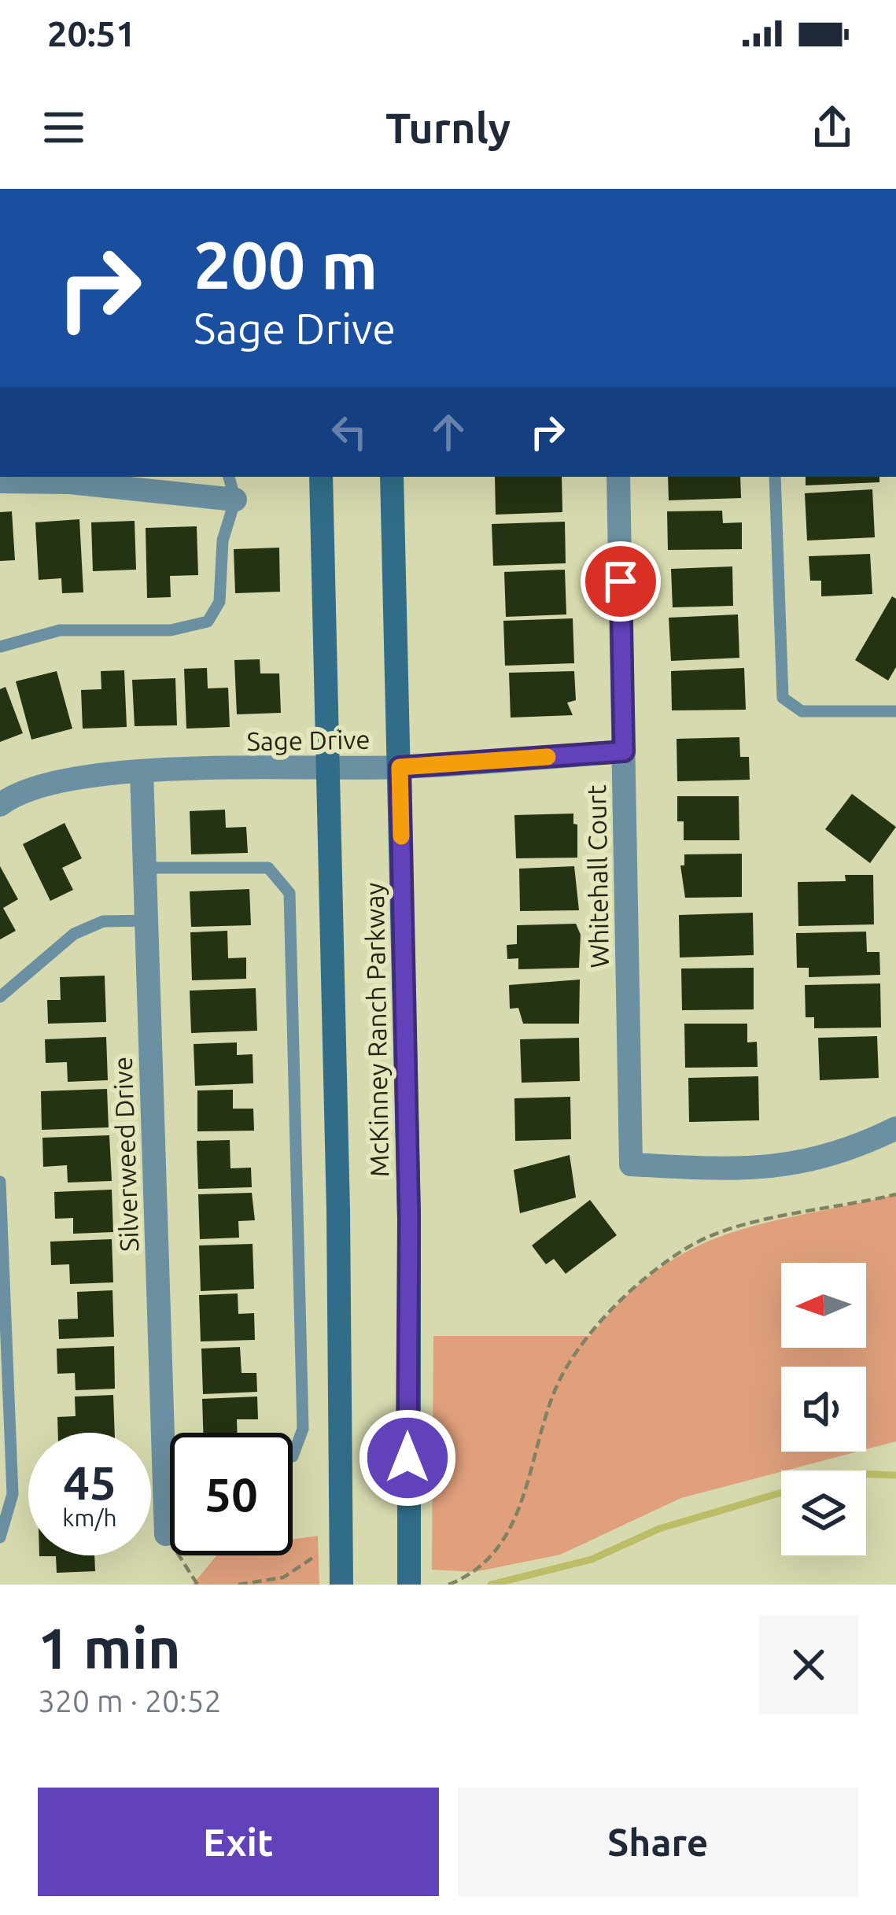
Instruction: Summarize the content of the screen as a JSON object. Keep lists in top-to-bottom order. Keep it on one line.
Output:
{"streets":{"main road":["McKinney Ranch Parkway"],"street":["Sage Drive","Whitehall Court","Silverweed Drive"]},"crossings":[["Sage Drive","Whitehall Court"],["Sage Drive","McKinney Ranch Parkway"],["Sage Drive","Silverweed Drive"]],"north":"left","page":{"status":"20:51","header":"Turnly","turn":["200 m","Sage Drive"],"speed":"45 km/h","limit":"50","heading":["1 min","320 m · 20:52"],"buttons":["Exit","Share"]}}
